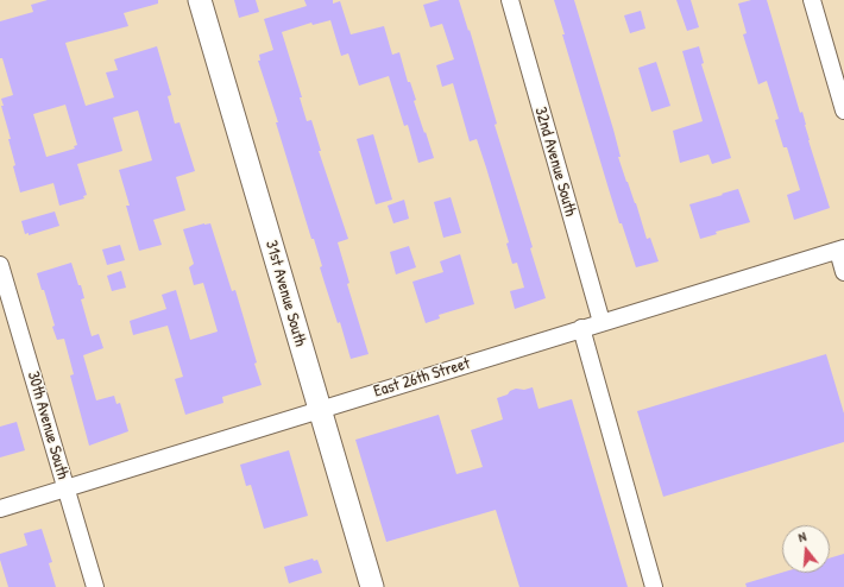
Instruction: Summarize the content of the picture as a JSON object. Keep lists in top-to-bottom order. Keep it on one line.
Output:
{"streets":{"street":["32nd Avenue South","31st Avenue South","East 26th Street","30th Avenue South"]},"crossings":[["32nd Avenue South","East 26th Street"],["31st Avenue South","East 26th Street"],["East 26th Street","30th Avenue South"]],"north":"top"}
